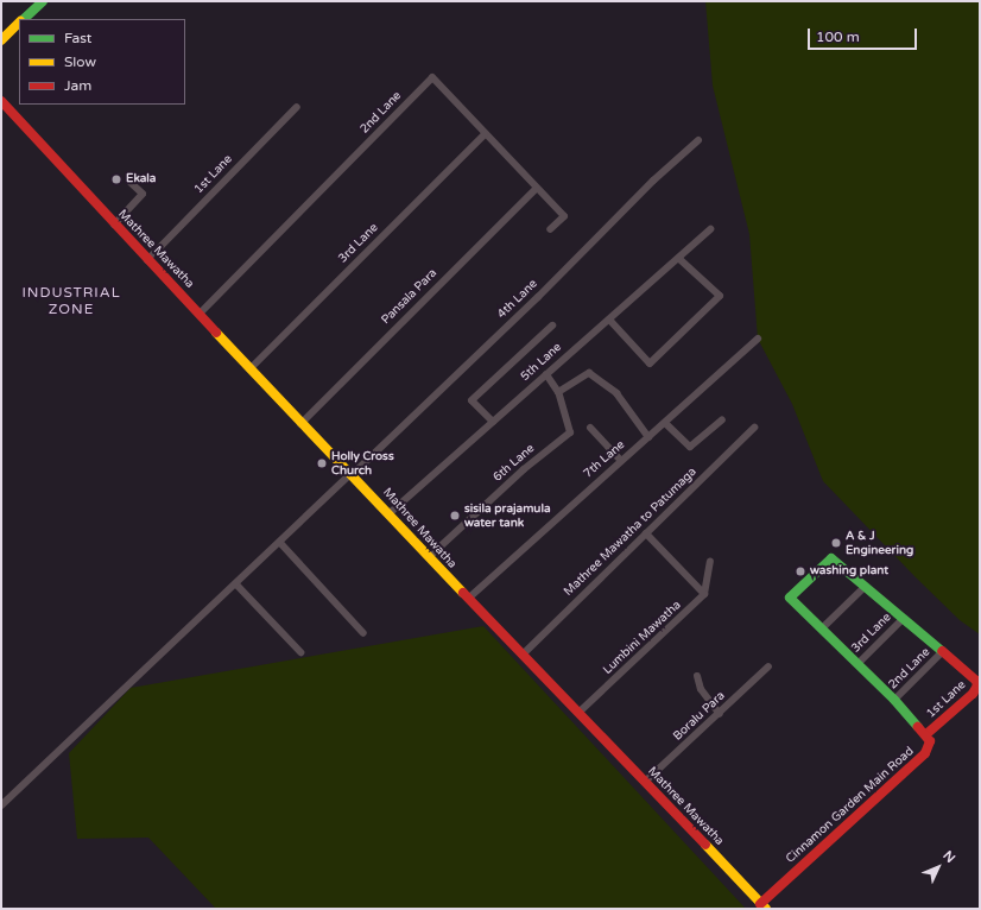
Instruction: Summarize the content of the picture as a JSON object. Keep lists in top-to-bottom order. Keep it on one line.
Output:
{"streets":{"street":["2nd Lane","1st Lane","3rd Lane","Mathree Mawatha","Pansala Para","4th Lane","5th Lane","7th Lane","6th Lane","Mathree Mawatha to Patumaga","Lumbini Mawatha","Boralu Para","Cinnamon Garden Main Road"]},"crossings":[["2nd Lane","1st Lane"],["2nd Lane","3rd Lane"],["2nd Lane","Mathree Mawatha"],["2nd Lane","Pansala Para"],["1st Lane","Mathree Mawatha"],["1st Lane","Cinnamon Garden Main Road"],["3rd Lane","Mathree Mawatha"],["Mathree Mawatha","Pansala Para"],["Mathree Mawatha","4th Lane"],["Mathree Mawatha","5th Lane"],["Mathree Mawatha","7th Lane"],["Mathree Mawatha","6th Lane"],["Mathree Mawatha","Mathree Mawatha to Patumaga"],["Mathree Mawatha","Lumbini Mawatha"],["Mathree Mawatha","Boralu Para"],["Mathree Mawatha","Cinnamon Garden Main Road"],["5th Lane","6th Lane"]],"districts":["INDUSTRIAL ZONE"],"places":["Ekala","Holly Cross Church","sisila prajamula water tank","A & J Engineering","washing plant"],"legend":["Fast","Slow","Jam"],"scale_bar":"100 m","north":"top right"}
